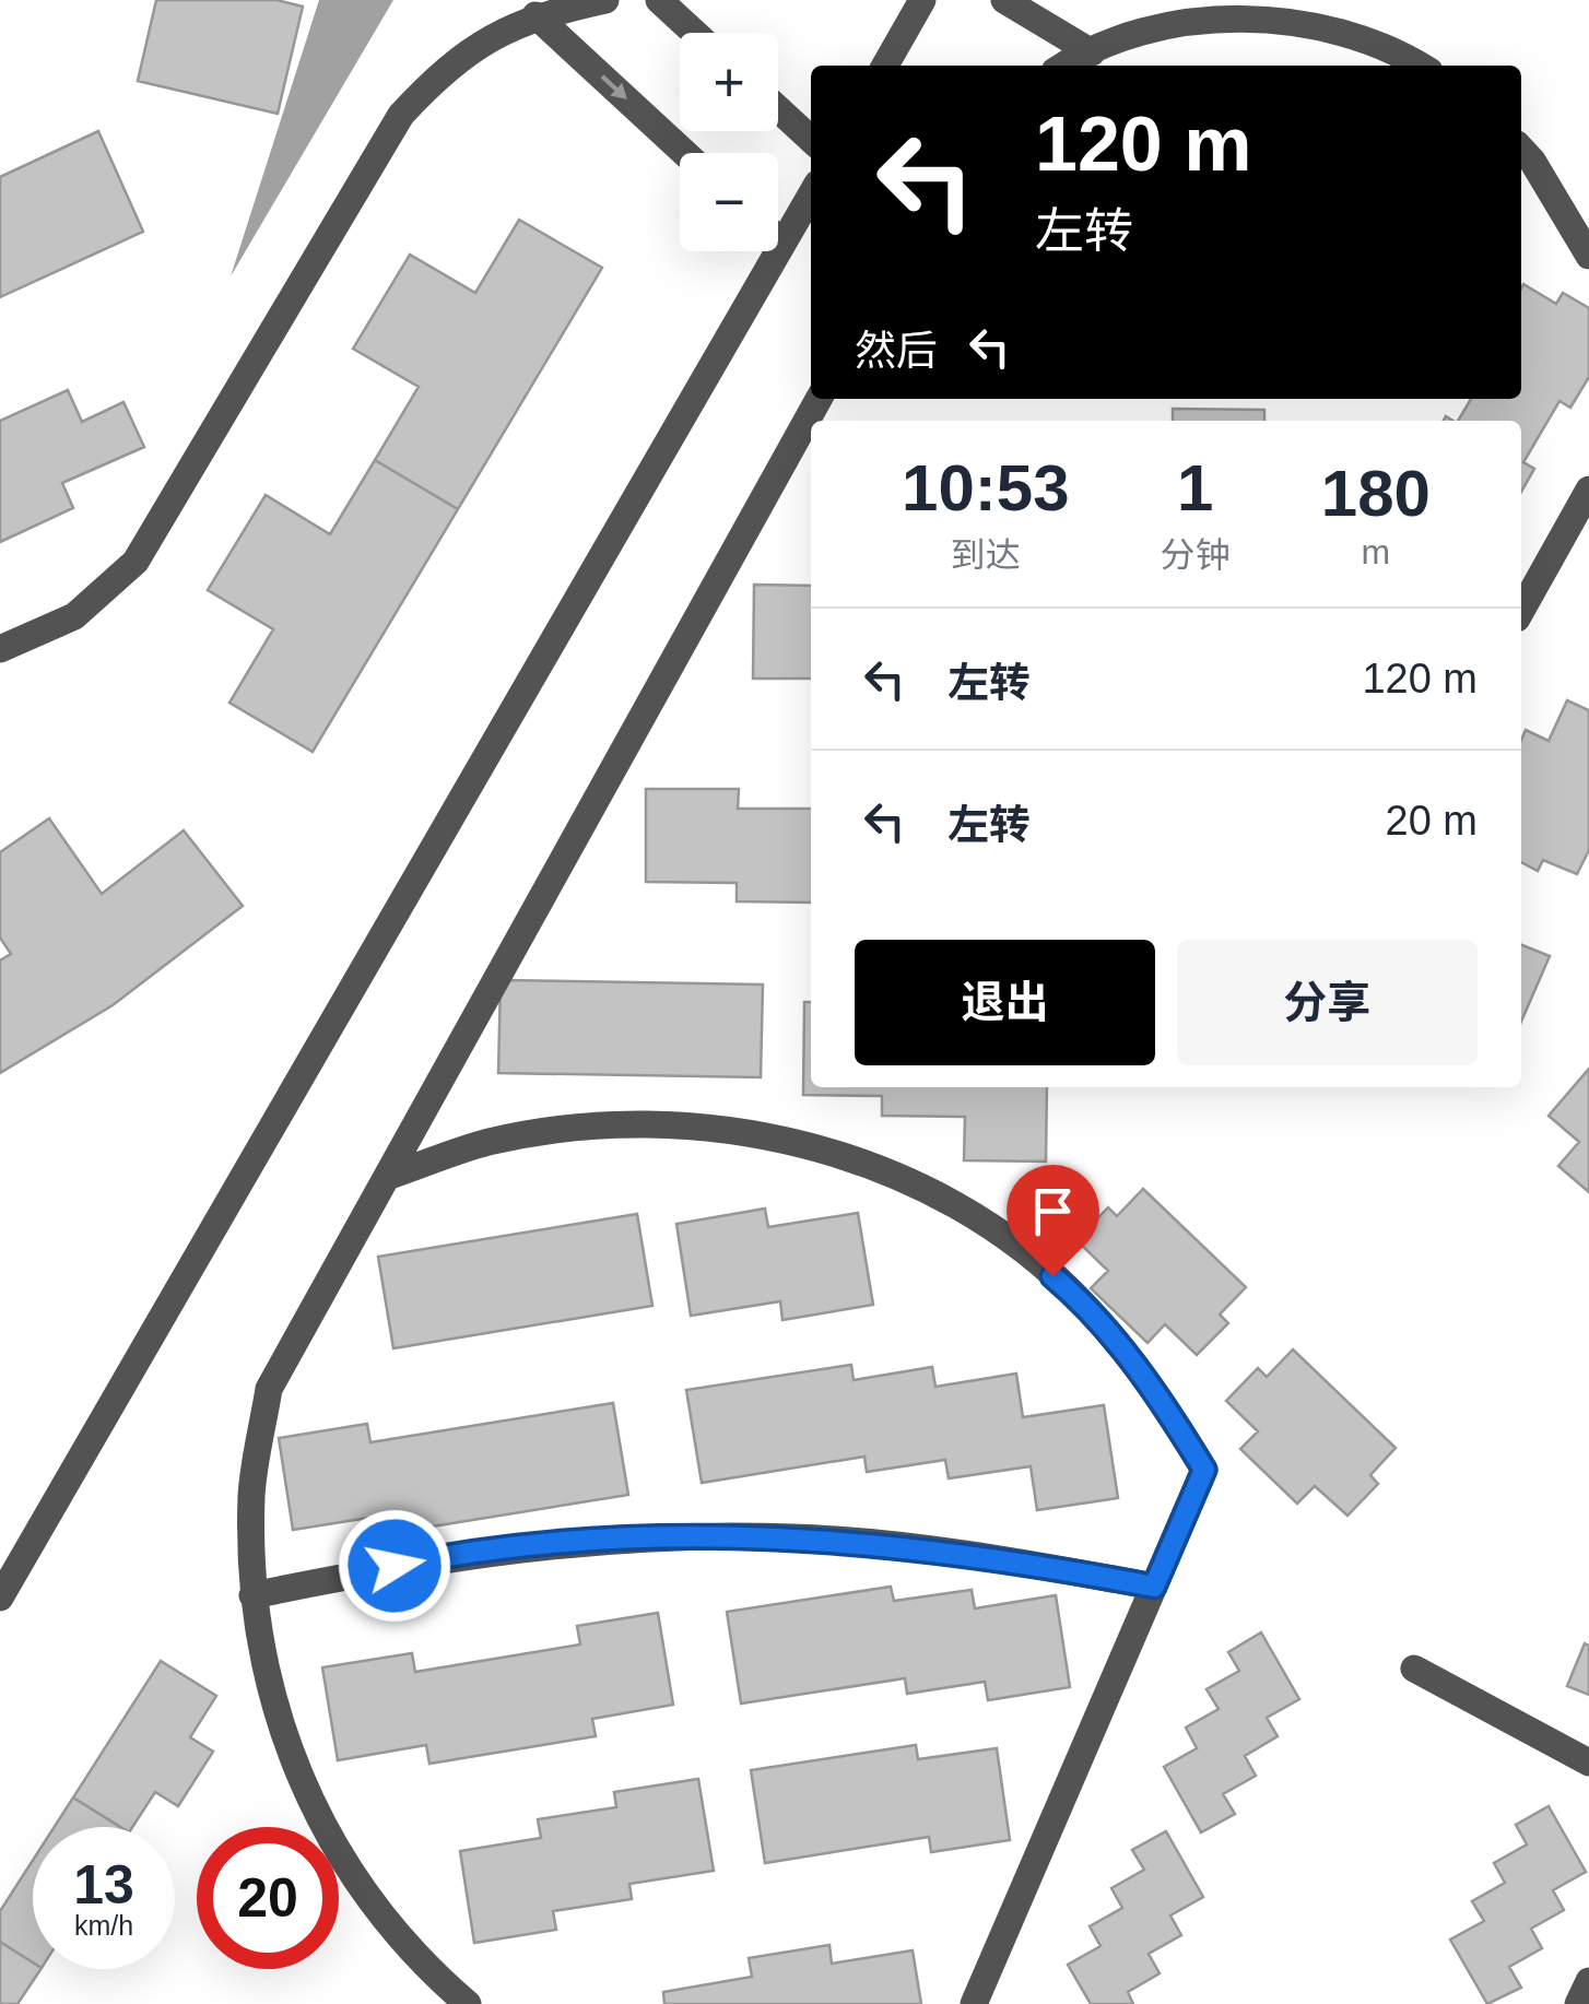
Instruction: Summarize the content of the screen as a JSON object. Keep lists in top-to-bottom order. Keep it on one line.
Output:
{"page":{"map_buttons":["+","−"],"turn":["120 m","左转"],"then":"然后","eta":["10:53","到达","1","分钟","180","m"],"list":[{"name":"左转","value":"120 m"},{"name":"左转","value":"20 m"}],"buttons":["退出","分享"],"speed":"13 km/h","limit":"20"}}
